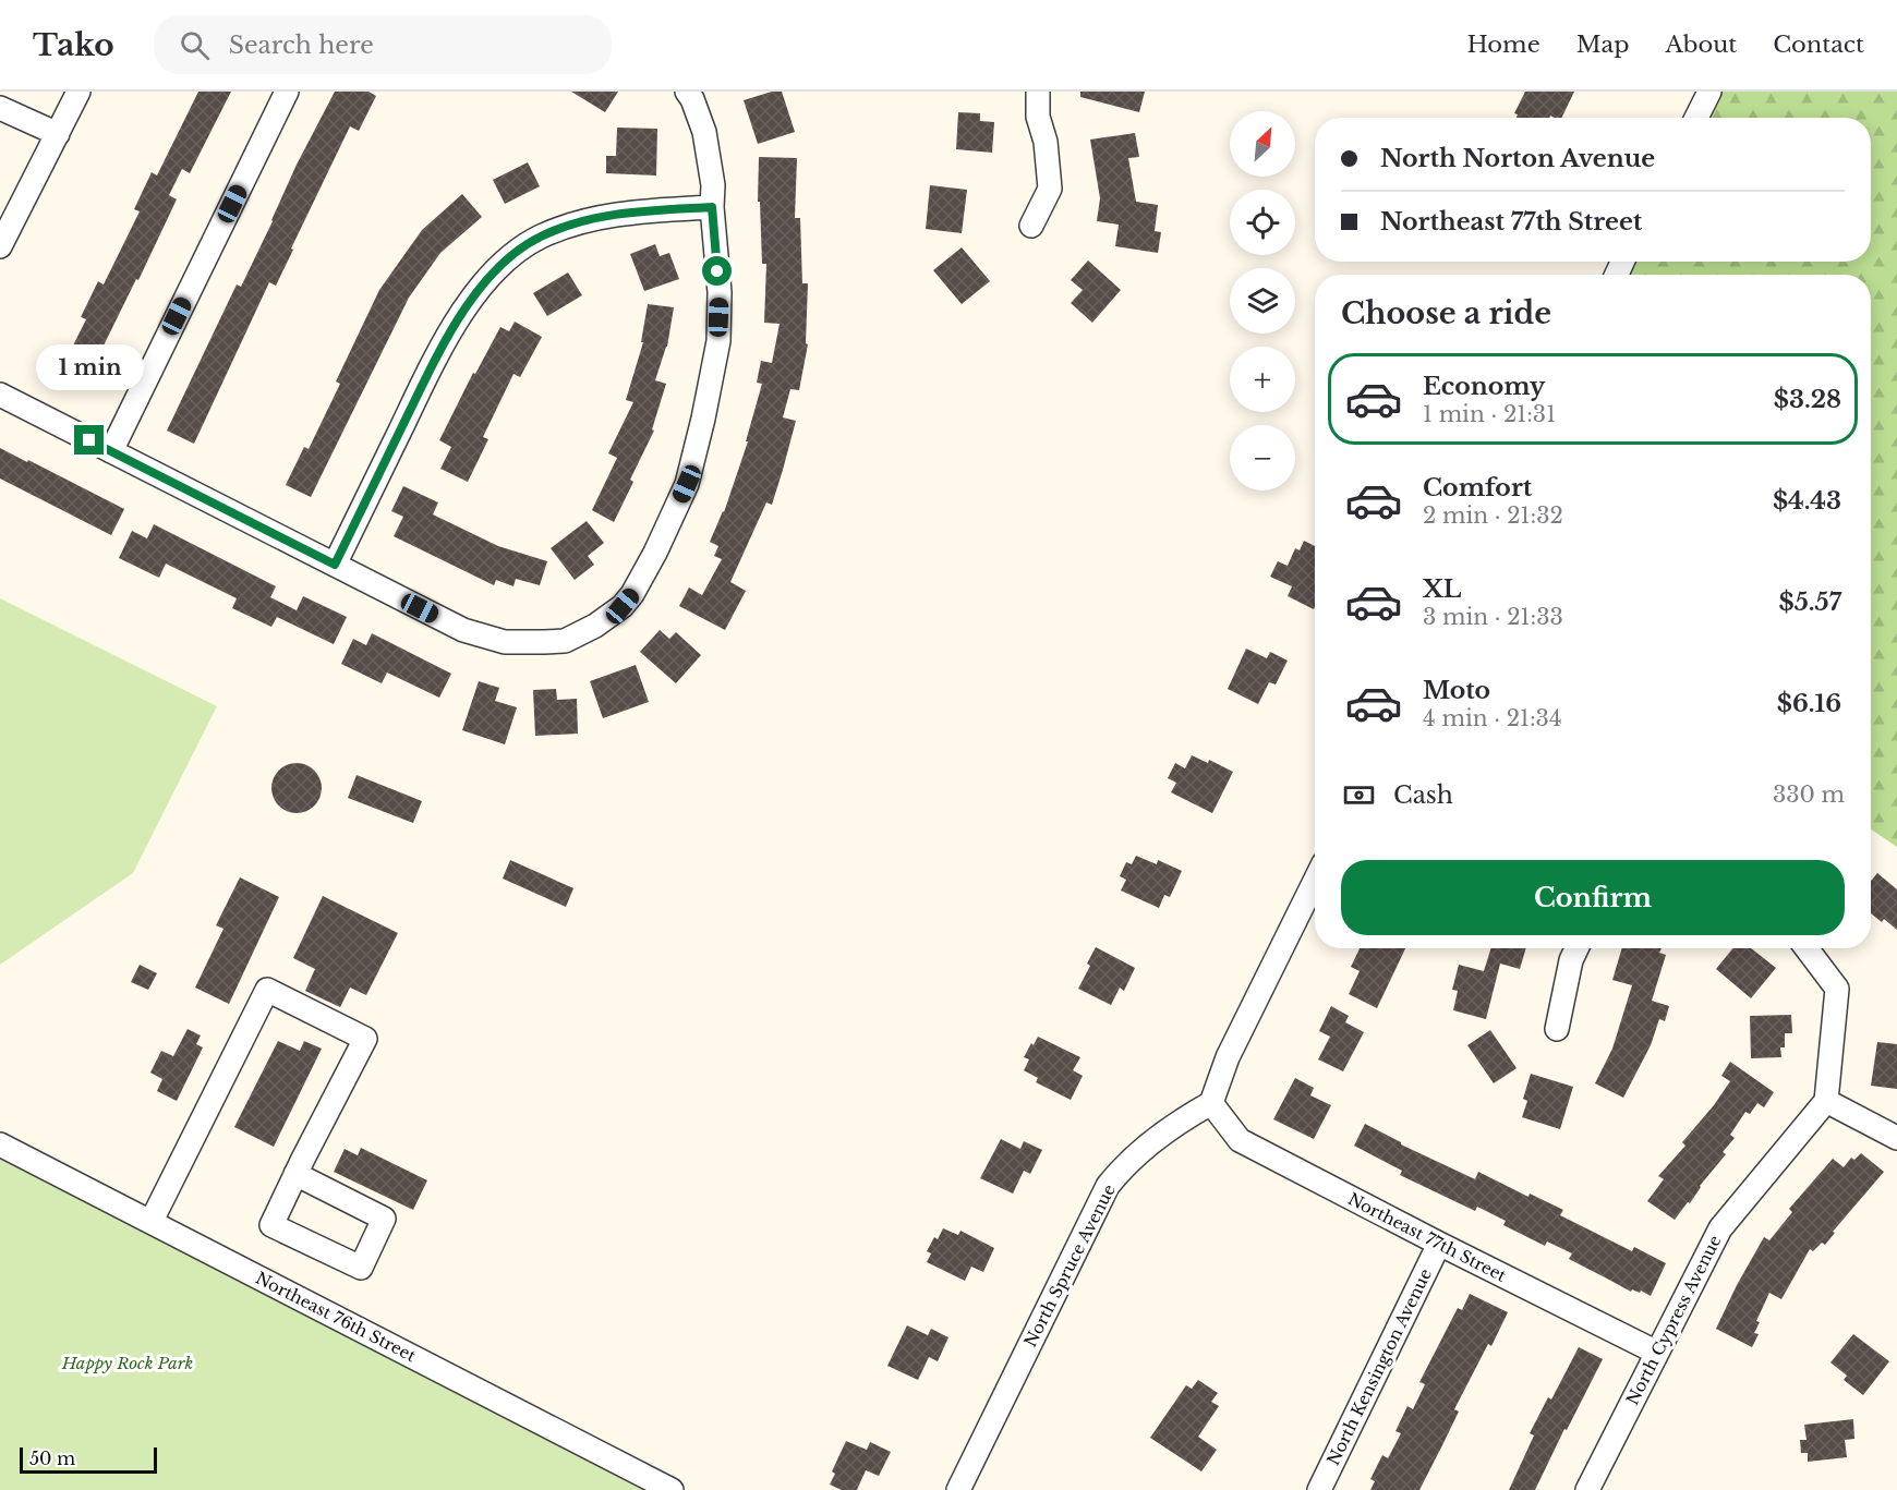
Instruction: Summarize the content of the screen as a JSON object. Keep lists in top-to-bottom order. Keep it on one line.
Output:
{"streets":{"street":["Northeast 77th Street","North Spruce Avenue","Northeast 76th Street","North Cypress Avenue","North Kensington Avenue"]},"crossings":[["Northeast 77th Street","North Spruce Avenue"],["Northeast 77th Street","North Cypress Avenue"],["Northeast 77th Street","North Kensington Avenue"]],"parks":["Happy Rock Park"],"scale_bar":"50 m","north":"top right","page":{"header":"Tako","search":"Search here","nav":["Home","Map","About","Contact"],"map_buttons":["+","−"],"banner":["North Norton Avenue","Northeast 77th Street"],"heading":"Choose a ride","bubble":"1 min","list":[{"name":"Economy","note":"1 min · 21:31","value":"$3.28"},{"name":"Comfort","note":"2 min · 21:32","value":"$4.43"},{"name":"XL","note":"3 min · 21:33","value":"$5.57"},{"name":"Moto","note":"4 min · 21:34","value":"$6.16"}],"pay":["Cash","330 m"],"buttons":"Confirm","scale":"50 m"}}
